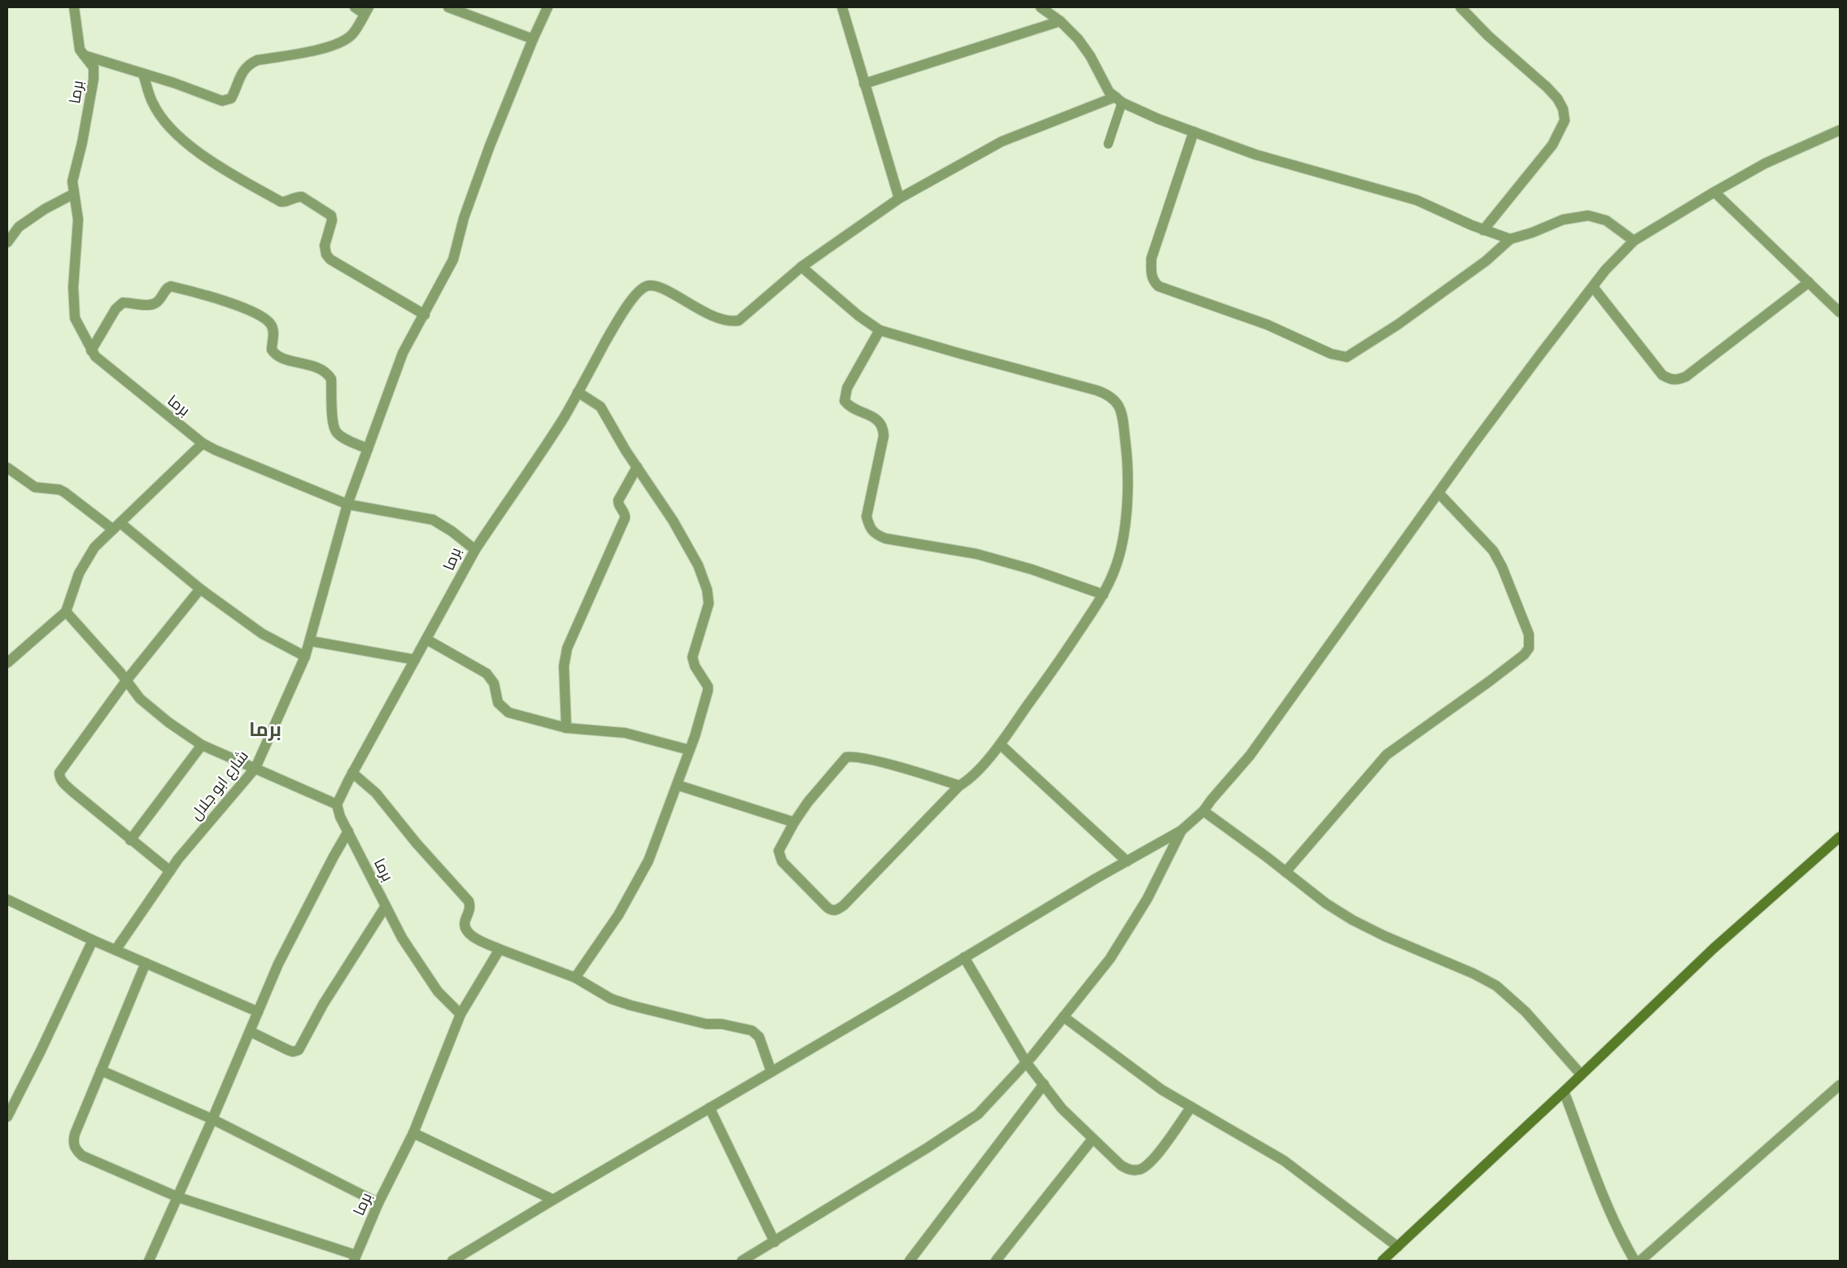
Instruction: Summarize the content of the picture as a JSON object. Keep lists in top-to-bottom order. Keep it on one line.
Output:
{"streets":{"street":["برما","شارع ابو جلال"]},"crossings":[["برما","شارع ابو جلال"]],"districts":["برما"]}
